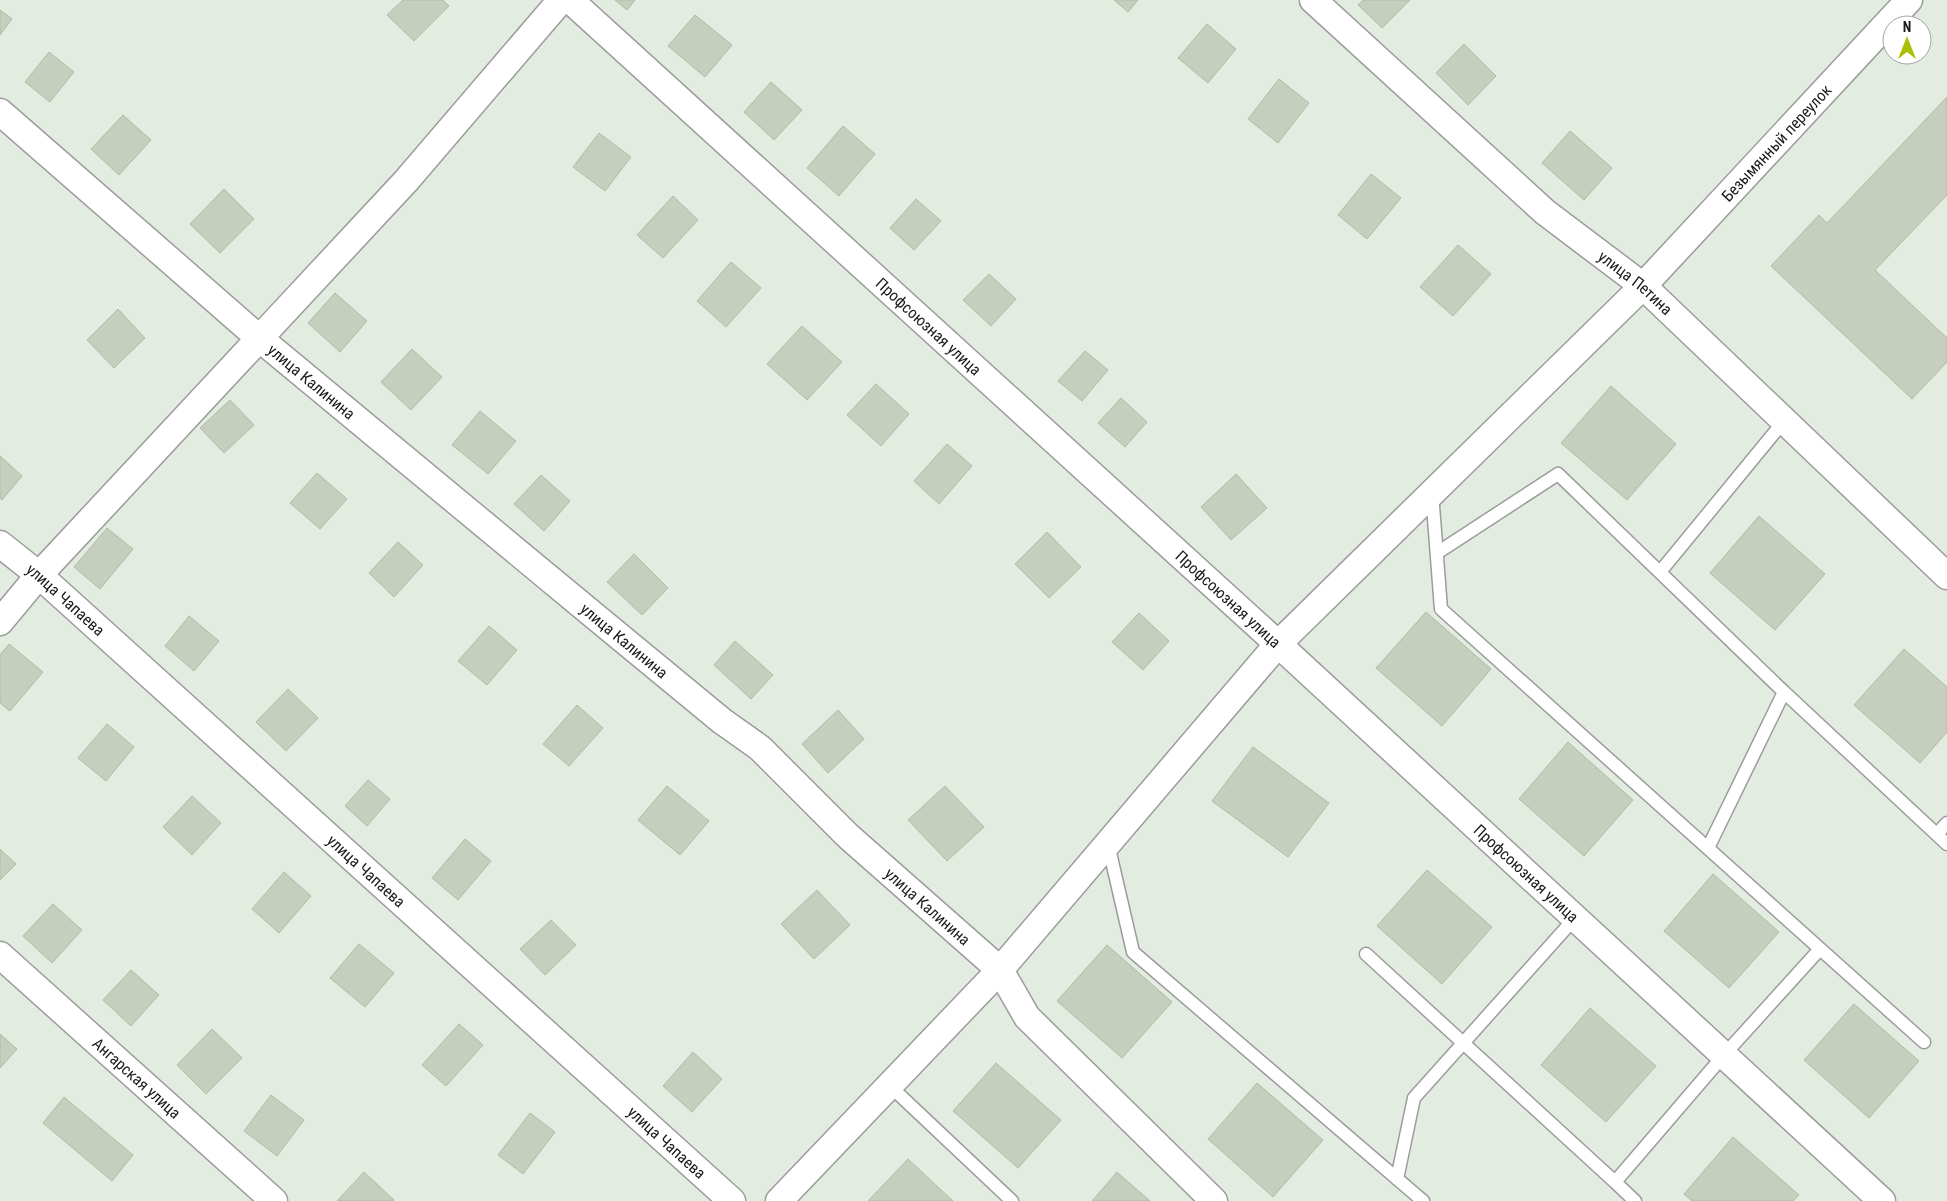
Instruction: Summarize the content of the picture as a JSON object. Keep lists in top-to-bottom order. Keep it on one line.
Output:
{"streets":{"street":["Безымянный переулок","улица Петина","Профсоюзная улица","улица Калинина","улица Чапаева","Ангарская улица"]},"crossings":[["Безымянный переулок","улица Петина"],["Безымянный переулок","Профсоюзная улица"],["Безымянный переулок","улица Калинина"]],"north":"top"}
